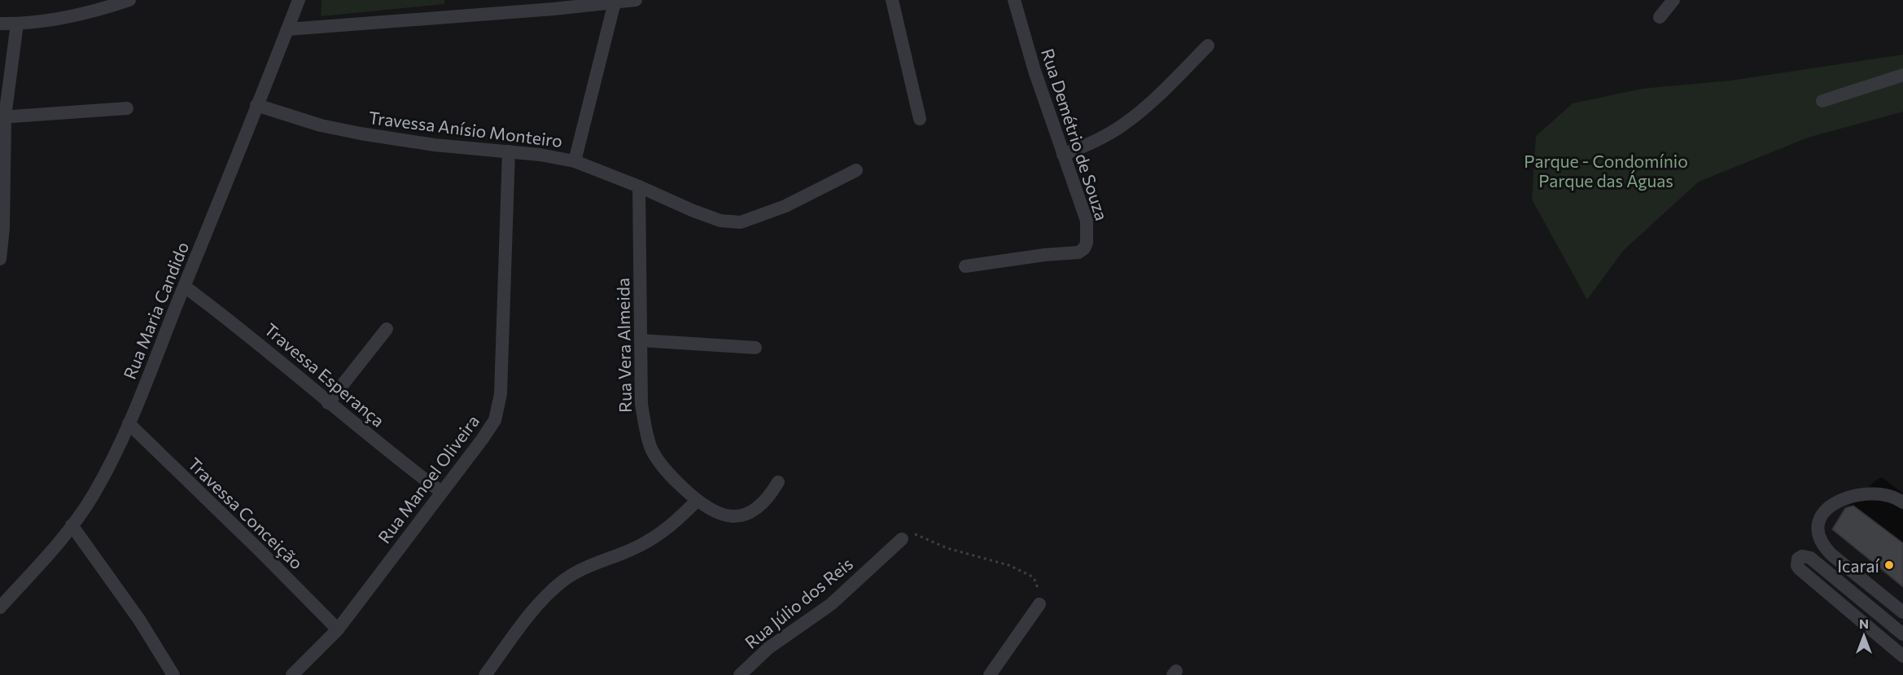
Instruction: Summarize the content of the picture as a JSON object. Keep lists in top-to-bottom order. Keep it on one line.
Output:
{"streets":{"street":["Travessa Anísio Monteiro","Rua Demétrio de Souza","Rua Maria Candido","Rua Vera Almeida","Travessa Esperança","Rua Manoel Oliveira","Travessa Conceição","Rua Júlio dos Reis"]},"crossings":[["Travessa Anísio Monteiro","Rua Maria Candido"],["Travessa Anísio Monteiro","Rua Vera Almeida"],["Travessa Anísio Monteiro","Rua Manoel Oliveira"],["Rua Maria Candido","Travessa Esperança"],["Rua Maria Candido","Travessa Conceição"],["Travessa Esperança","Rua Manoel Oliveira"],["Rua Manoel Oliveira","Travessa Conceição"]],"parks":["Parque - Condomínio Parque das Águas"],"places":["Icaraí"],"north":"top"}
